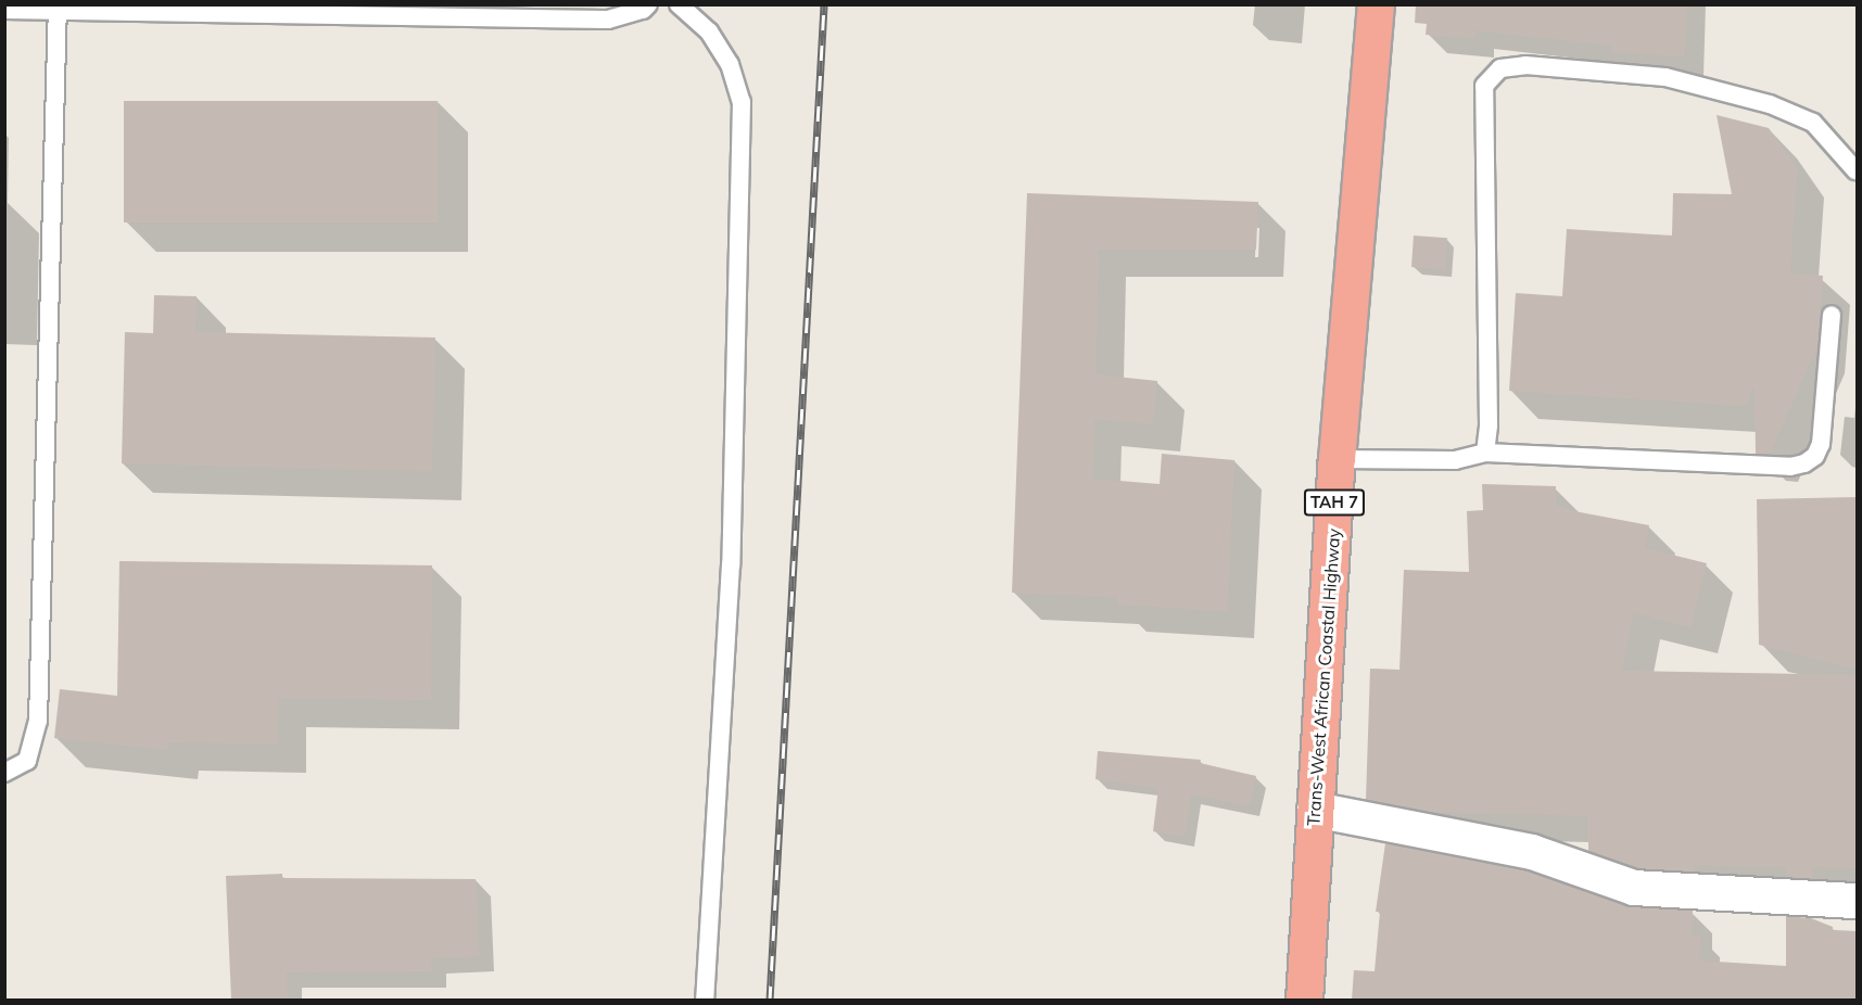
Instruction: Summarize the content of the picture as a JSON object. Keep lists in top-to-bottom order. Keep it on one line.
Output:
{"streets":{"highway":["TAH 7","Trans-West African Coastal Highway"]}}
